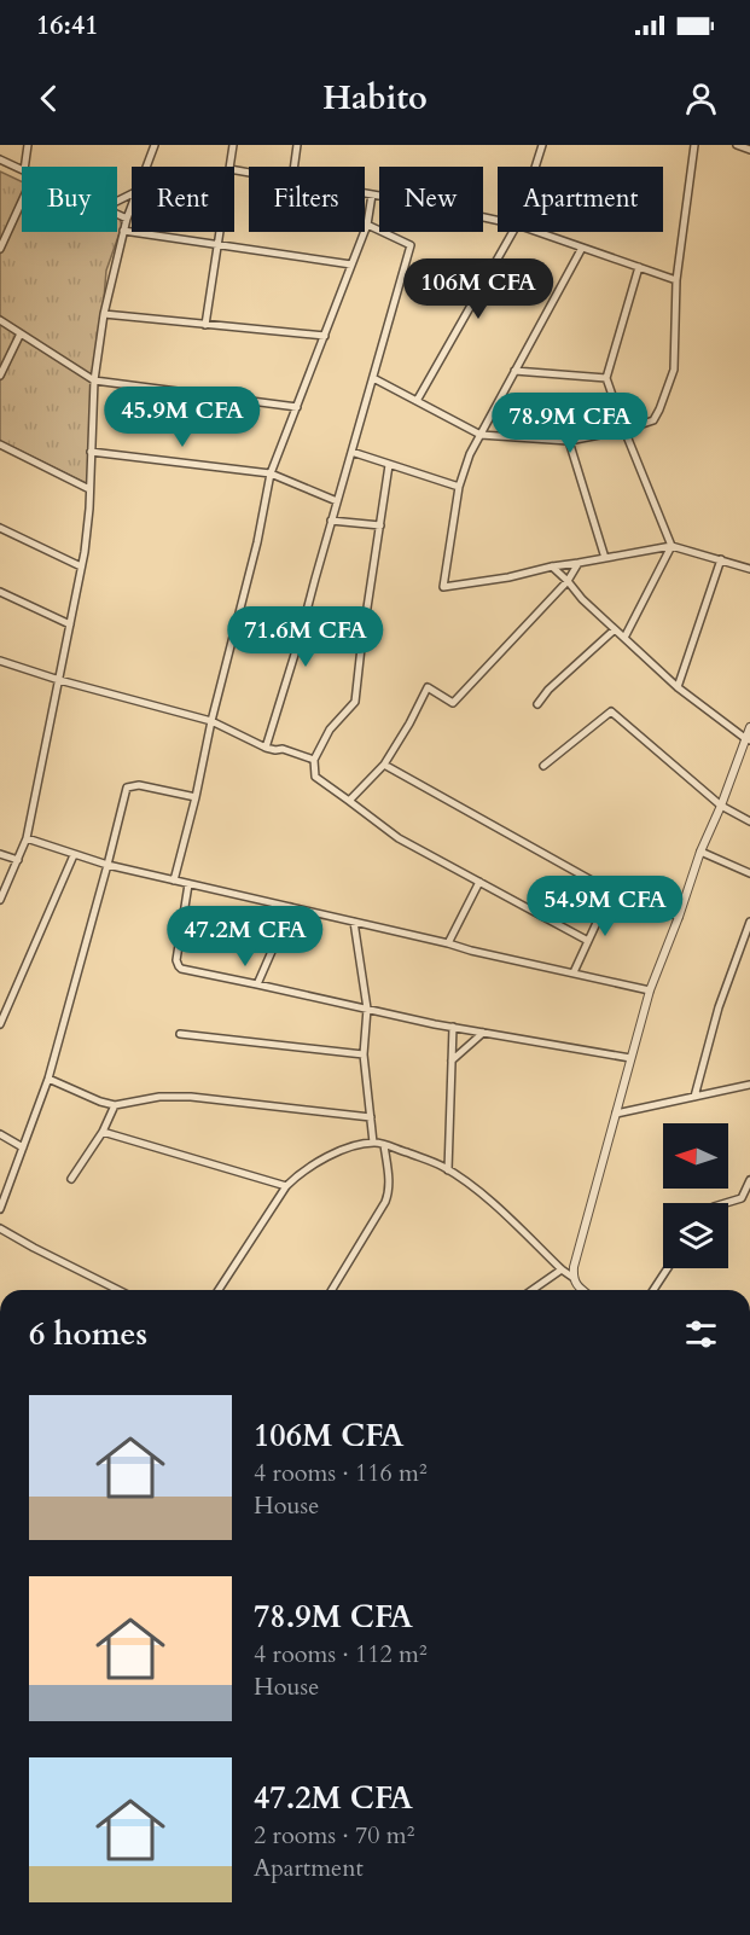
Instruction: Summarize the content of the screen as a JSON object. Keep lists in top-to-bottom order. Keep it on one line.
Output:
{"north":"left","page":{"status":"16:41","header":"Habito","chip":["Buy","Rent","Filters","New","Apartment"],"price":["106M CFA","45.9M CFA","78.9M CFA","71.6M CFA","54.9M CFA","47.2M CFA"],"heading":"6 homes","list":[{"name":"106M CFA","note":"4 rooms · 116 m² · House"},{"name":"78.9M CFA","note":"4 rooms · 112 m² · House"},{"name":"47.2M CFA","note":"2 rooms · 70 m² · Apartment"}]}}
